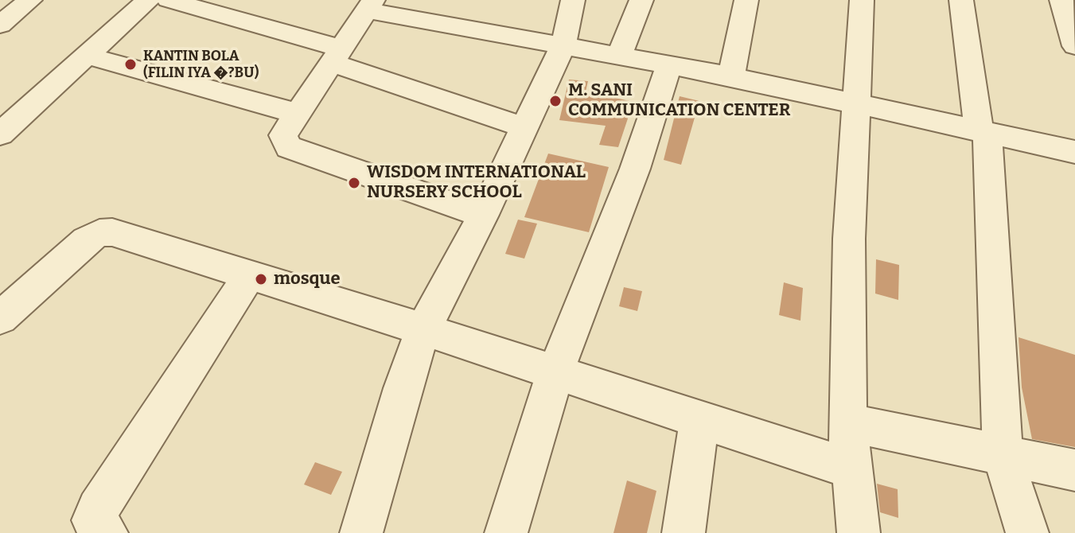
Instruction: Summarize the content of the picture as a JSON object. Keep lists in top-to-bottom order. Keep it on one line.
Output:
{"places":["KANTIN BOLA (FILIN IYA �?BU)","M. SANI COMMUNICATION CENTER","WISDOM INTERNATIONAL NURSERY SCHOOL","mosque"]}
